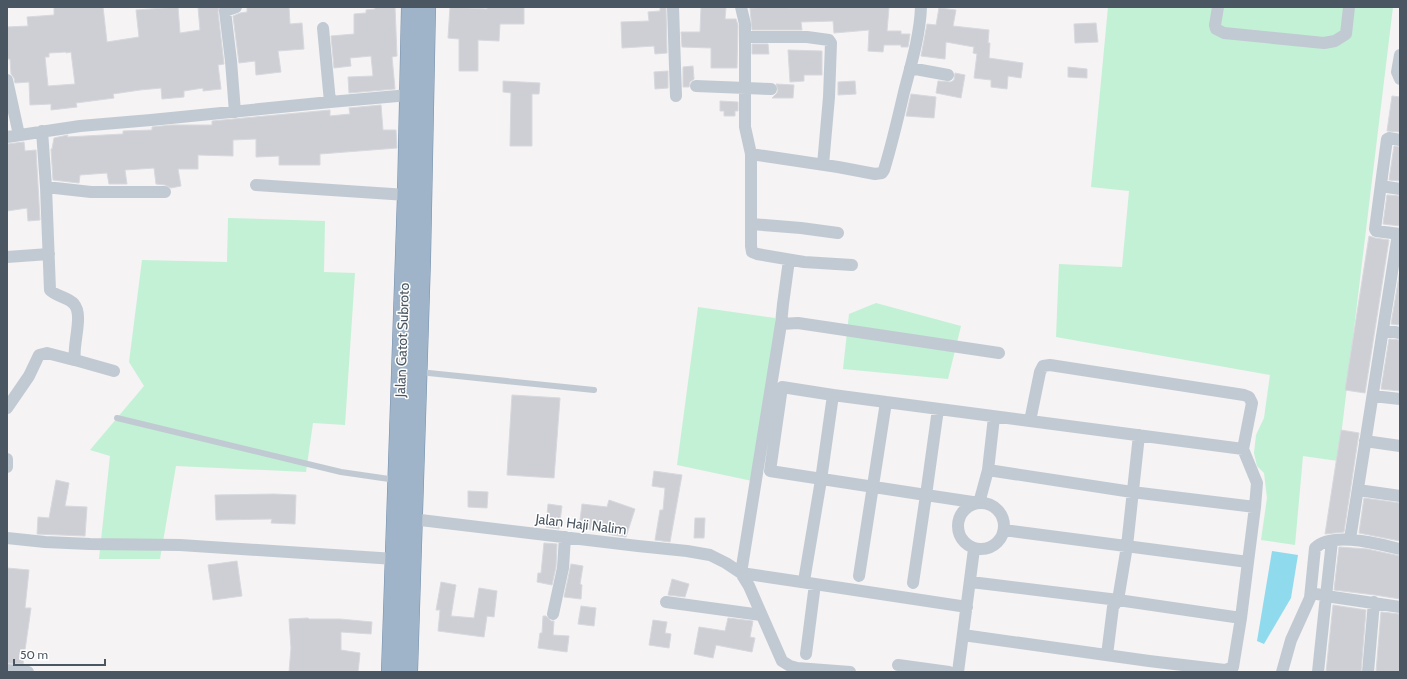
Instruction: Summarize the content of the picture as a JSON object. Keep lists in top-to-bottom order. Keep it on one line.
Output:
{"streets":{"highway":["Jalan Gatot Subroto"],"street":["Jalan Haji Nalim"]},"crossings":[["Jalan Gatot Subroto","Jalan Haji Nalim"]],"scale_bar":"50 m"}
